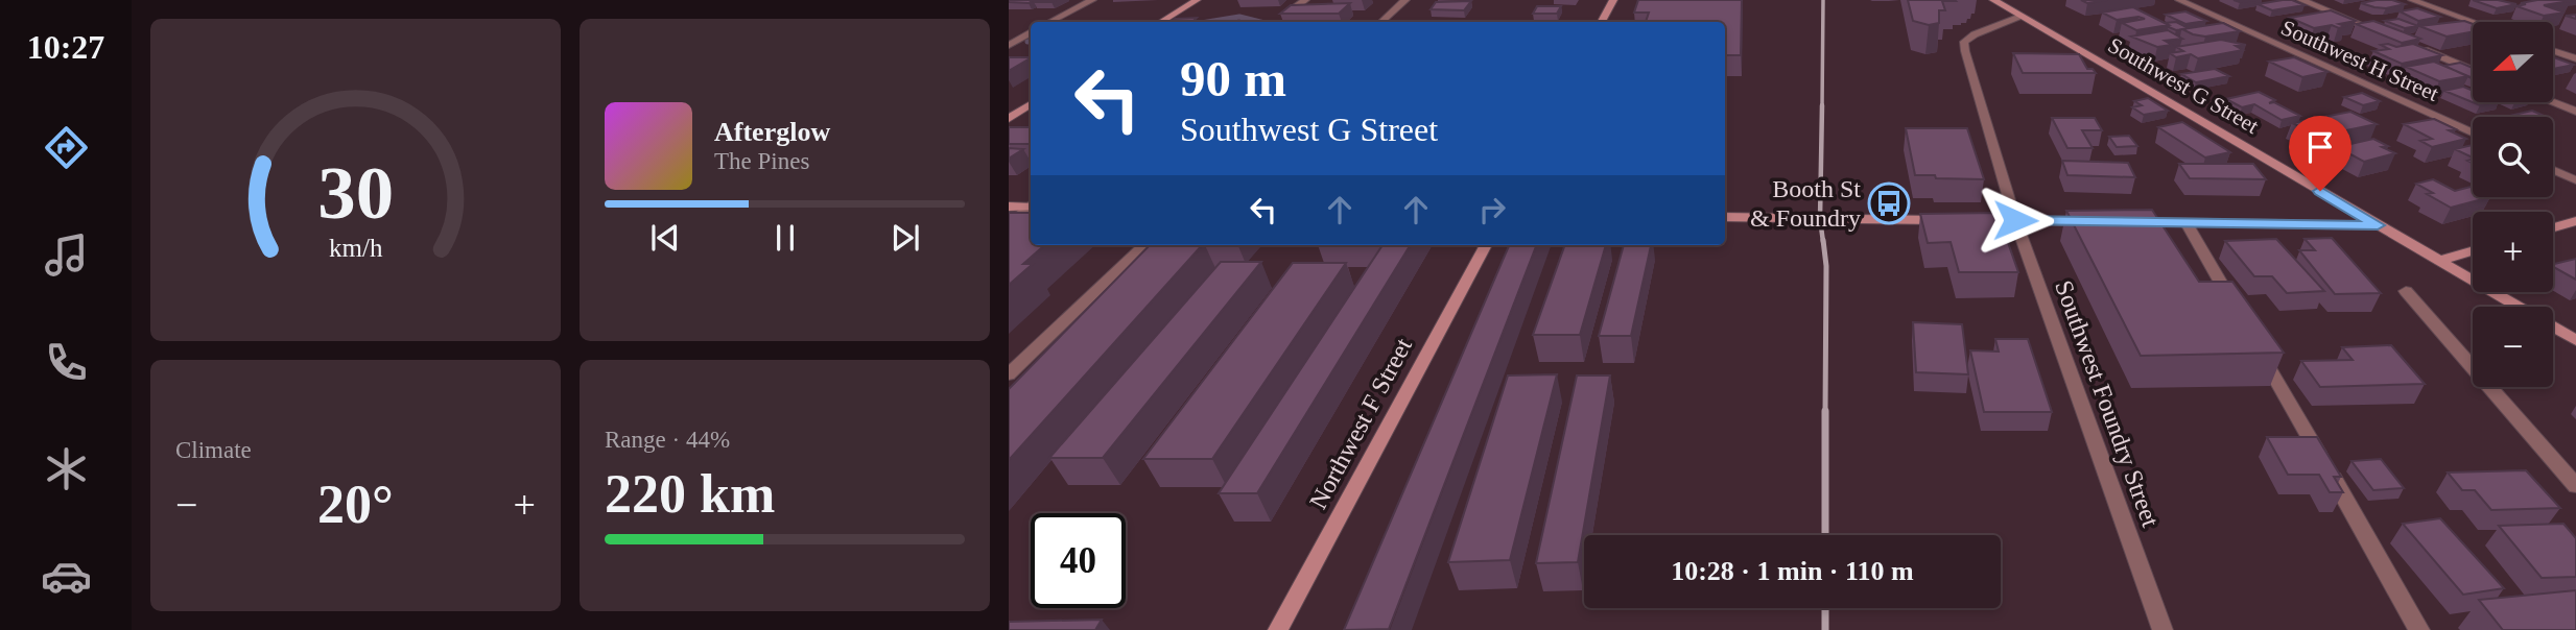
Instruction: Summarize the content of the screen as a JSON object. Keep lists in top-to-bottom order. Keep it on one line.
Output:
{"streets":{"main road":["Southwest G Street","Northwest F Street"],"street":["Southwest H Street","Southwest Foundry Street"]},"crossings":[["Southwest G Street","Southwest Foundry Street"]],"places":{"bus stop":["Booth St & Foundry"]},"north":"left","page":{"tabs":"10:27","map_buttons":["+","−"],"turn":["90 m","Southwest G Street"],"song":["Afterglow","The Pines"],"tile":["Climate",["Range · 44%","220 km"]],"heat":["−","20°","+"],"limit":"40","trip":"10:28 · 1 min · 110 m","gauge":["30","km/h"]}}
